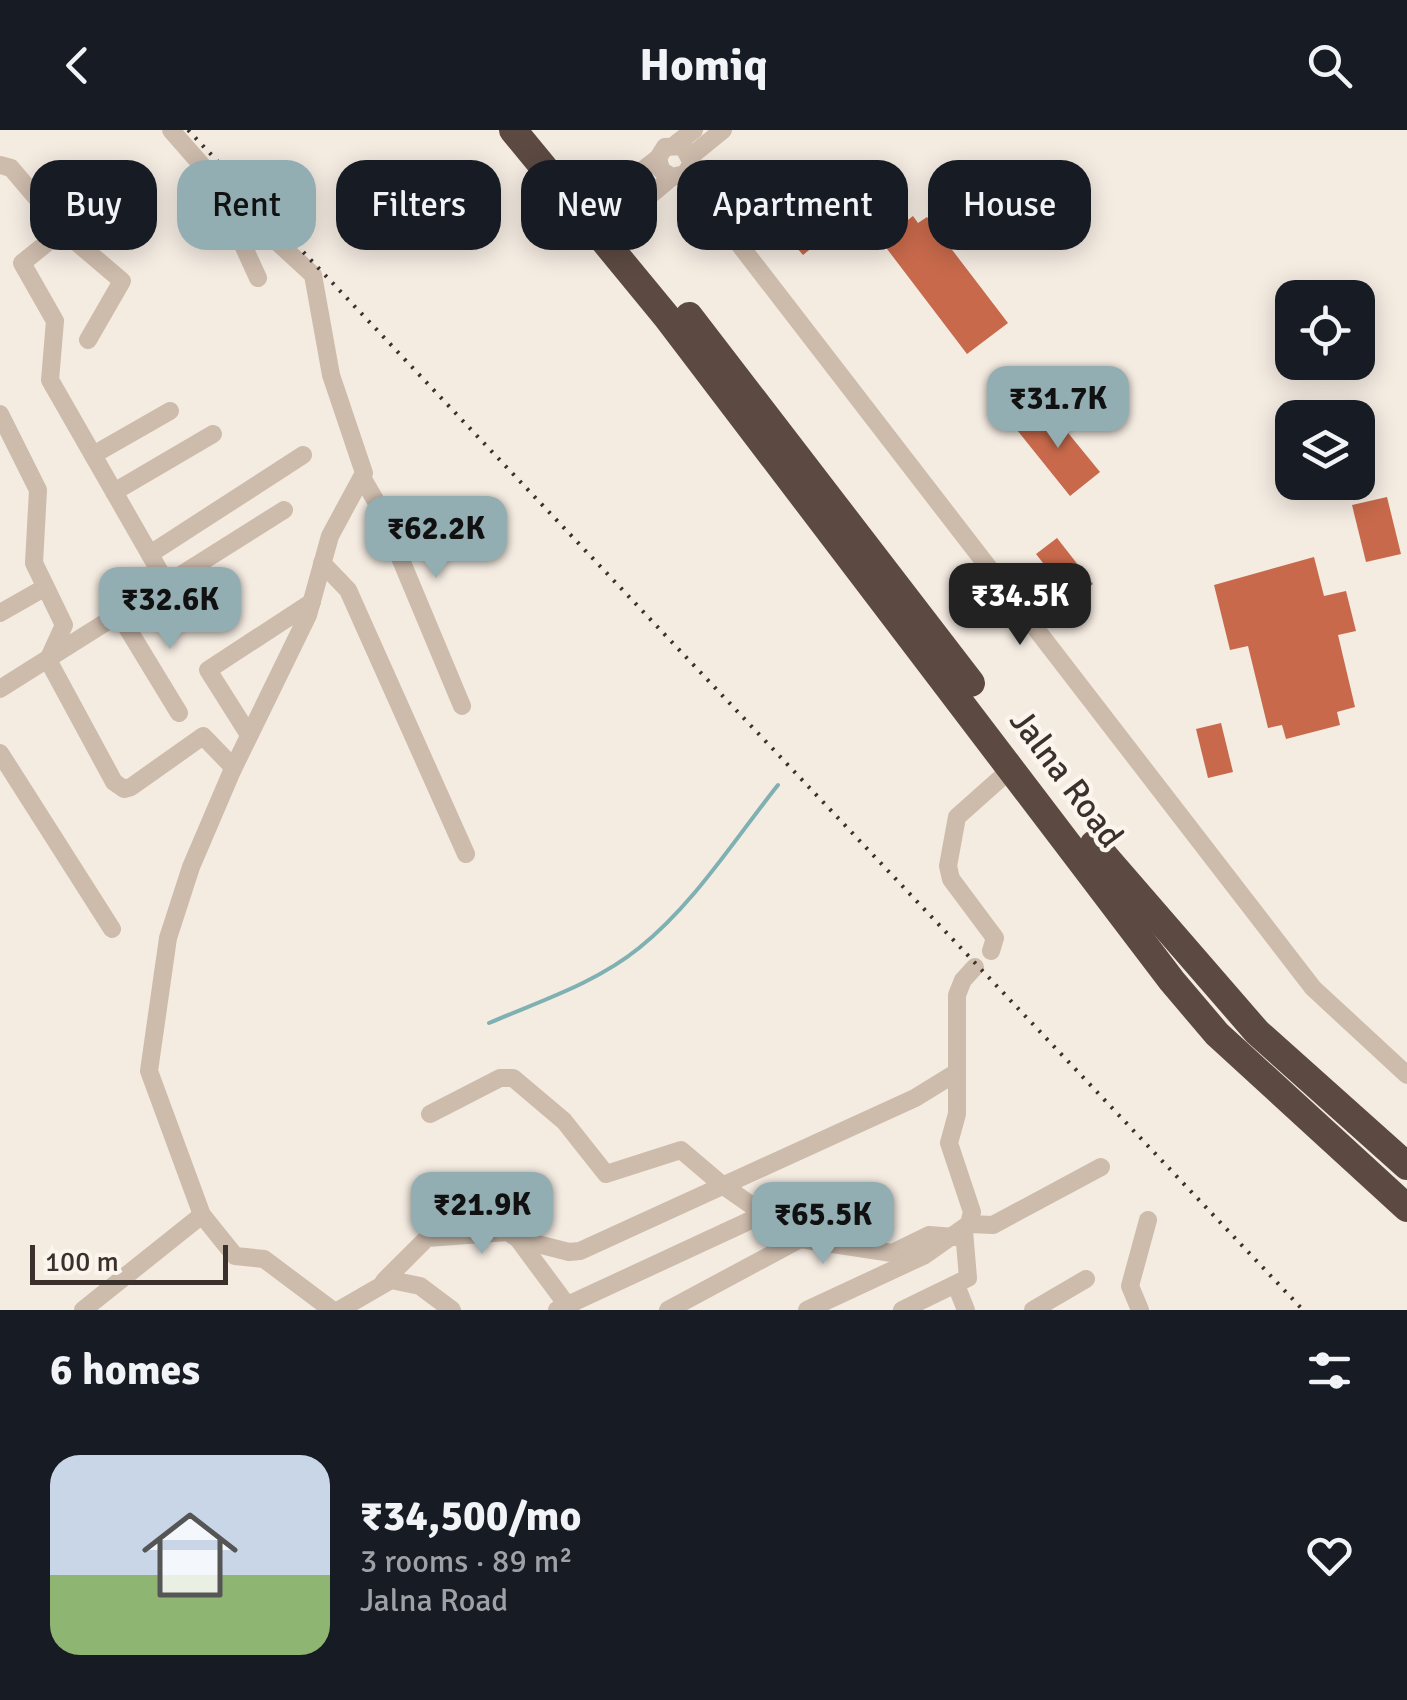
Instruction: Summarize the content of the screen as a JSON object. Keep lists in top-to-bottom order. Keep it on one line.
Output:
{"streets":{"highway":["Jalna Road"]},"scale_bar":"100 m","page":{"header":"Homiq","chip":["Buy","Rent","Filters","New","Apartment","House"],"price":["₹31.7K","₹62.2K","₹34.5K","₹32.6K","₹21.9K","₹65.5K"],"scale":"100 m","heading":"6 homes","list":[{"name":"₹34,500/mo","note":"3 rooms · 89 m² · Jalna Road"}]}}
